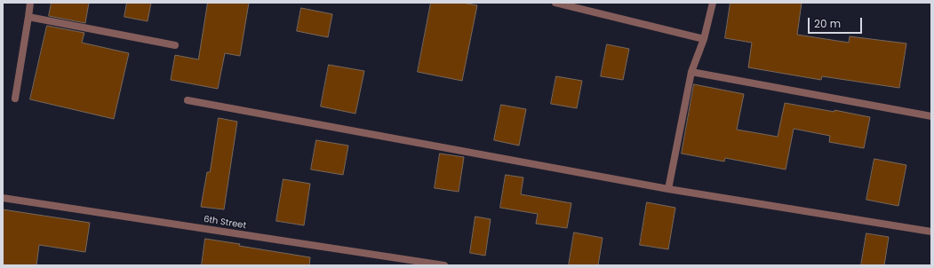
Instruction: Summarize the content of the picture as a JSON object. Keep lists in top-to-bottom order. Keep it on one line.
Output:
{"streets":{"street":["6th Street"]},"scale_bar":"20 m"}
